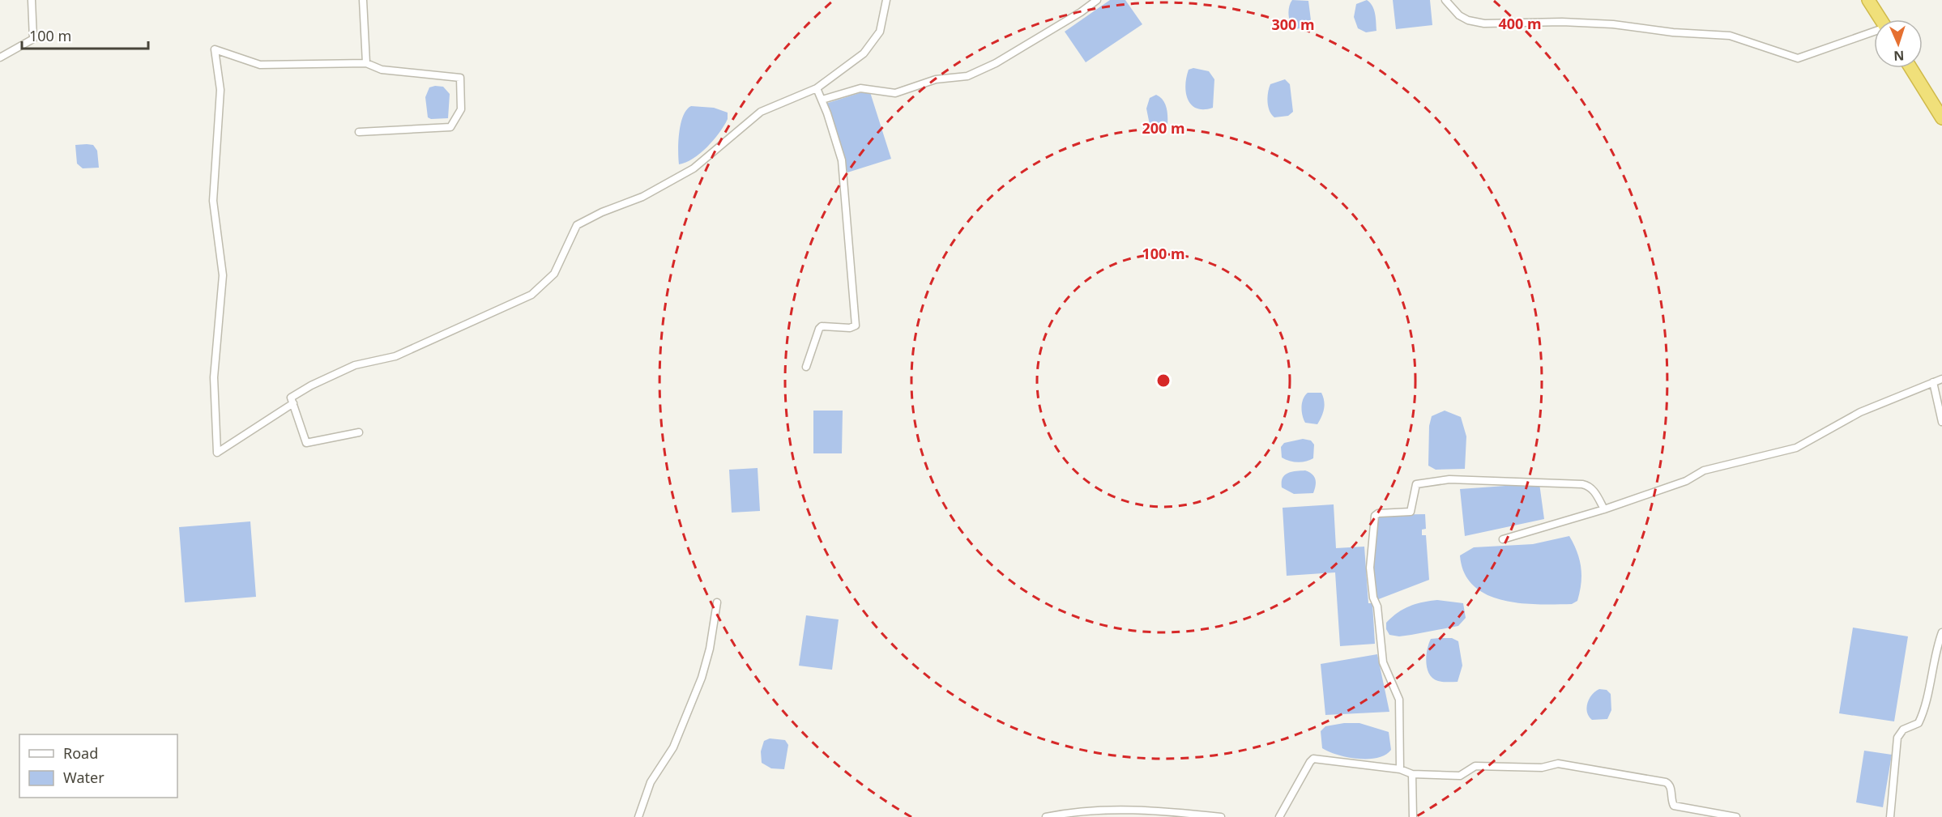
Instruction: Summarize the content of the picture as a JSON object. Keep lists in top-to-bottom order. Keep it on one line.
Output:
{"legend":["Road","Water"],"scale_bar":"100 m","north":"bottom","rings":["400 m","300 m","200 m","100 m"]}
